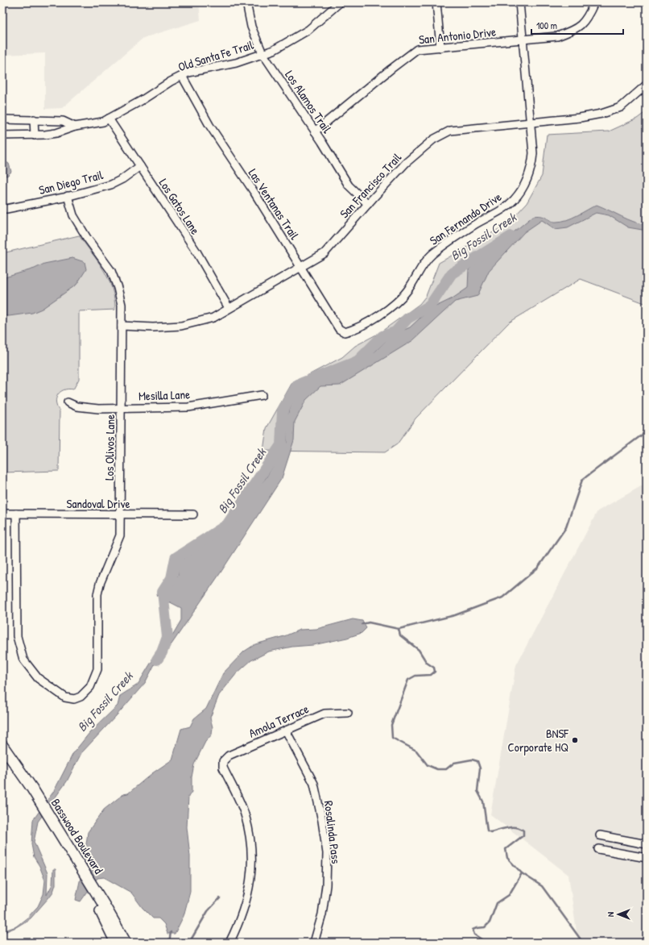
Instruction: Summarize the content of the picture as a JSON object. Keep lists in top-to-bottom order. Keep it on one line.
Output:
{"streets":{"main road":["Basswood Boulevard"],"street":["San Antonio Drive","Old Santa Fe Trail","Los Alamos Trail","San Diego Trail","San Francisco Trail","Las Ventanas Trail","Los Gatos Lane","San Fernando Drive","Mesilla Lane","Los Olivos Lane","Sandoval Drive","Amola Terrace","Rosalinda Pass"]},"crossings":[["San Antonio Drive","Los Alamos Trail"],["San Antonio Drive","San Fernando Drive"],["Old Santa Fe Trail","Los Alamos Trail"],["Old Santa Fe Trail","Las Ventanas Trail"],["Old Santa Fe Trail","Los Gatos Lane"],["Los Alamos Trail","San Francisco Trail"],["San Diego Trail","Los Gatos Lane"],["San Diego Trail","Los Olivos Lane"],["San Francisco Trail","Las Ventanas Trail"],["San Francisco Trail","Los Gatos Lane"],["San Francisco Trail","San Fernando Drive"],["San Francisco Trail","Los Olivos Lane"],["Las Ventanas Trail","San Fernando Drive"],["Mesilla Lane","Los Olivos Lane"],["Los Olivos Lane","Sandoval Drive"],["Amola Terrace","Rosalinda Pass"]],"water":["Big Fossil Creek"],"places":["BNSF Corporate HQ"],"scale_bar":"100 m","north":"left"}
